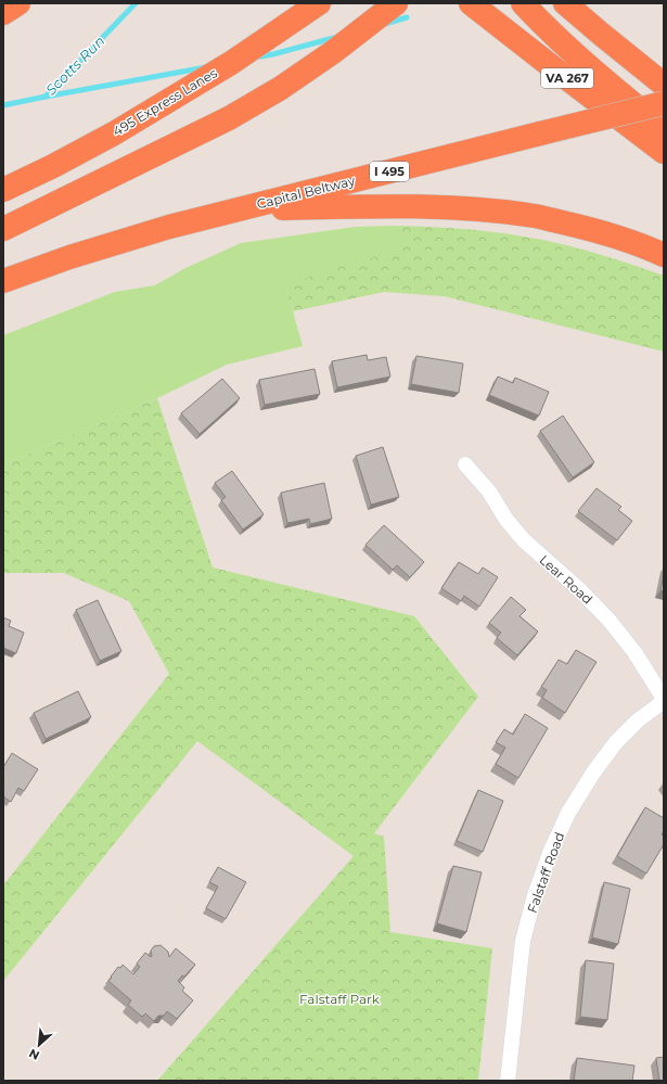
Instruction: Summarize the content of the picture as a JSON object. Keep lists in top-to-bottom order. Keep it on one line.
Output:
{"streets":{"highway":["VA 267","495 Express Lanes","I 495","Capital Beltway"],"street":["Lear Road","Falstaff Road"]},"crossings":[["Lear Road","Falstaff Road"]],"water":["Scotts Run"],"parks":["Falstaff Park"],"north":"bottom left"}
